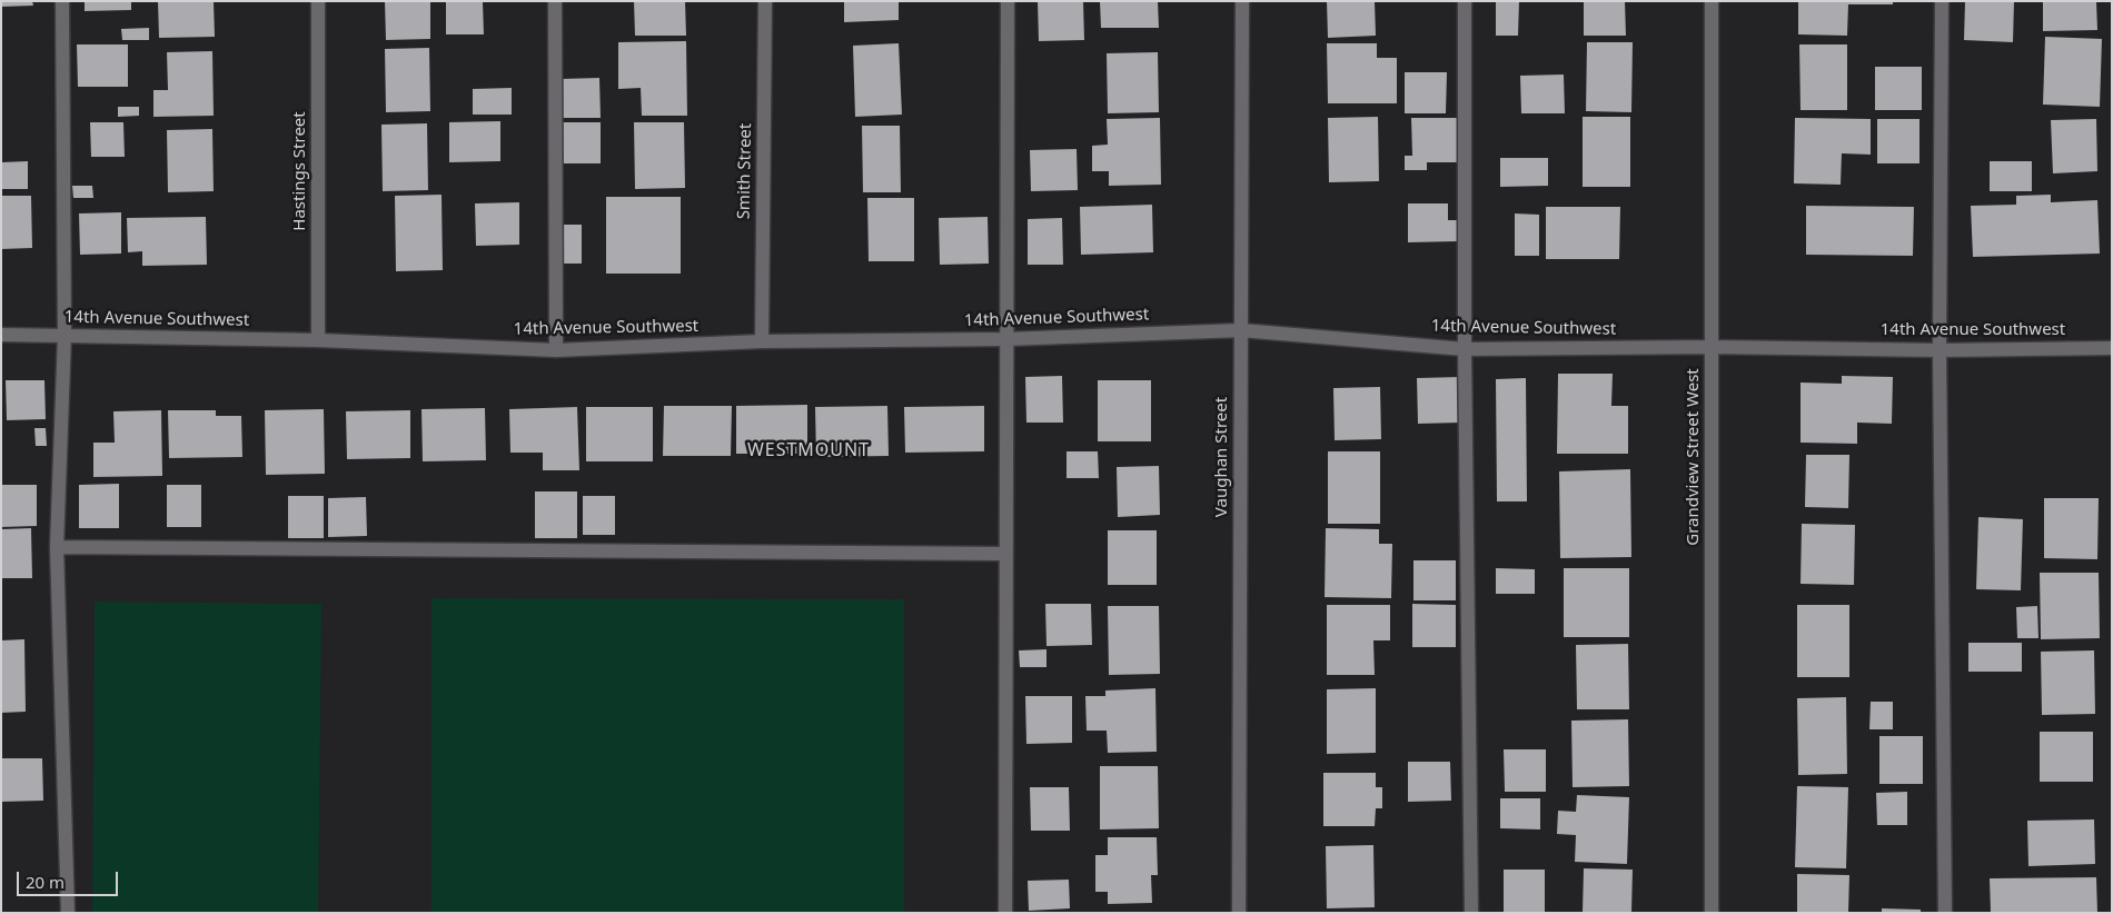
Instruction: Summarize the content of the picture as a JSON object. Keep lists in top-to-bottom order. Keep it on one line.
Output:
{"streets":{"street":["Hastings Street","Smith Street","14th Avenue Southwest","Vaughan Street","Grandview Street West"]},"crossings":[["Hastings Street","14th Avenue Southwest"],["Smith Street","14th Avenue Southwest"],["14th Avenue Southwest","Vaughan Street"],["14th Avenue Southwest","Grandview Street West"]],"districts":["WESTMOUNT"],"scale_bar":"20 m"}
